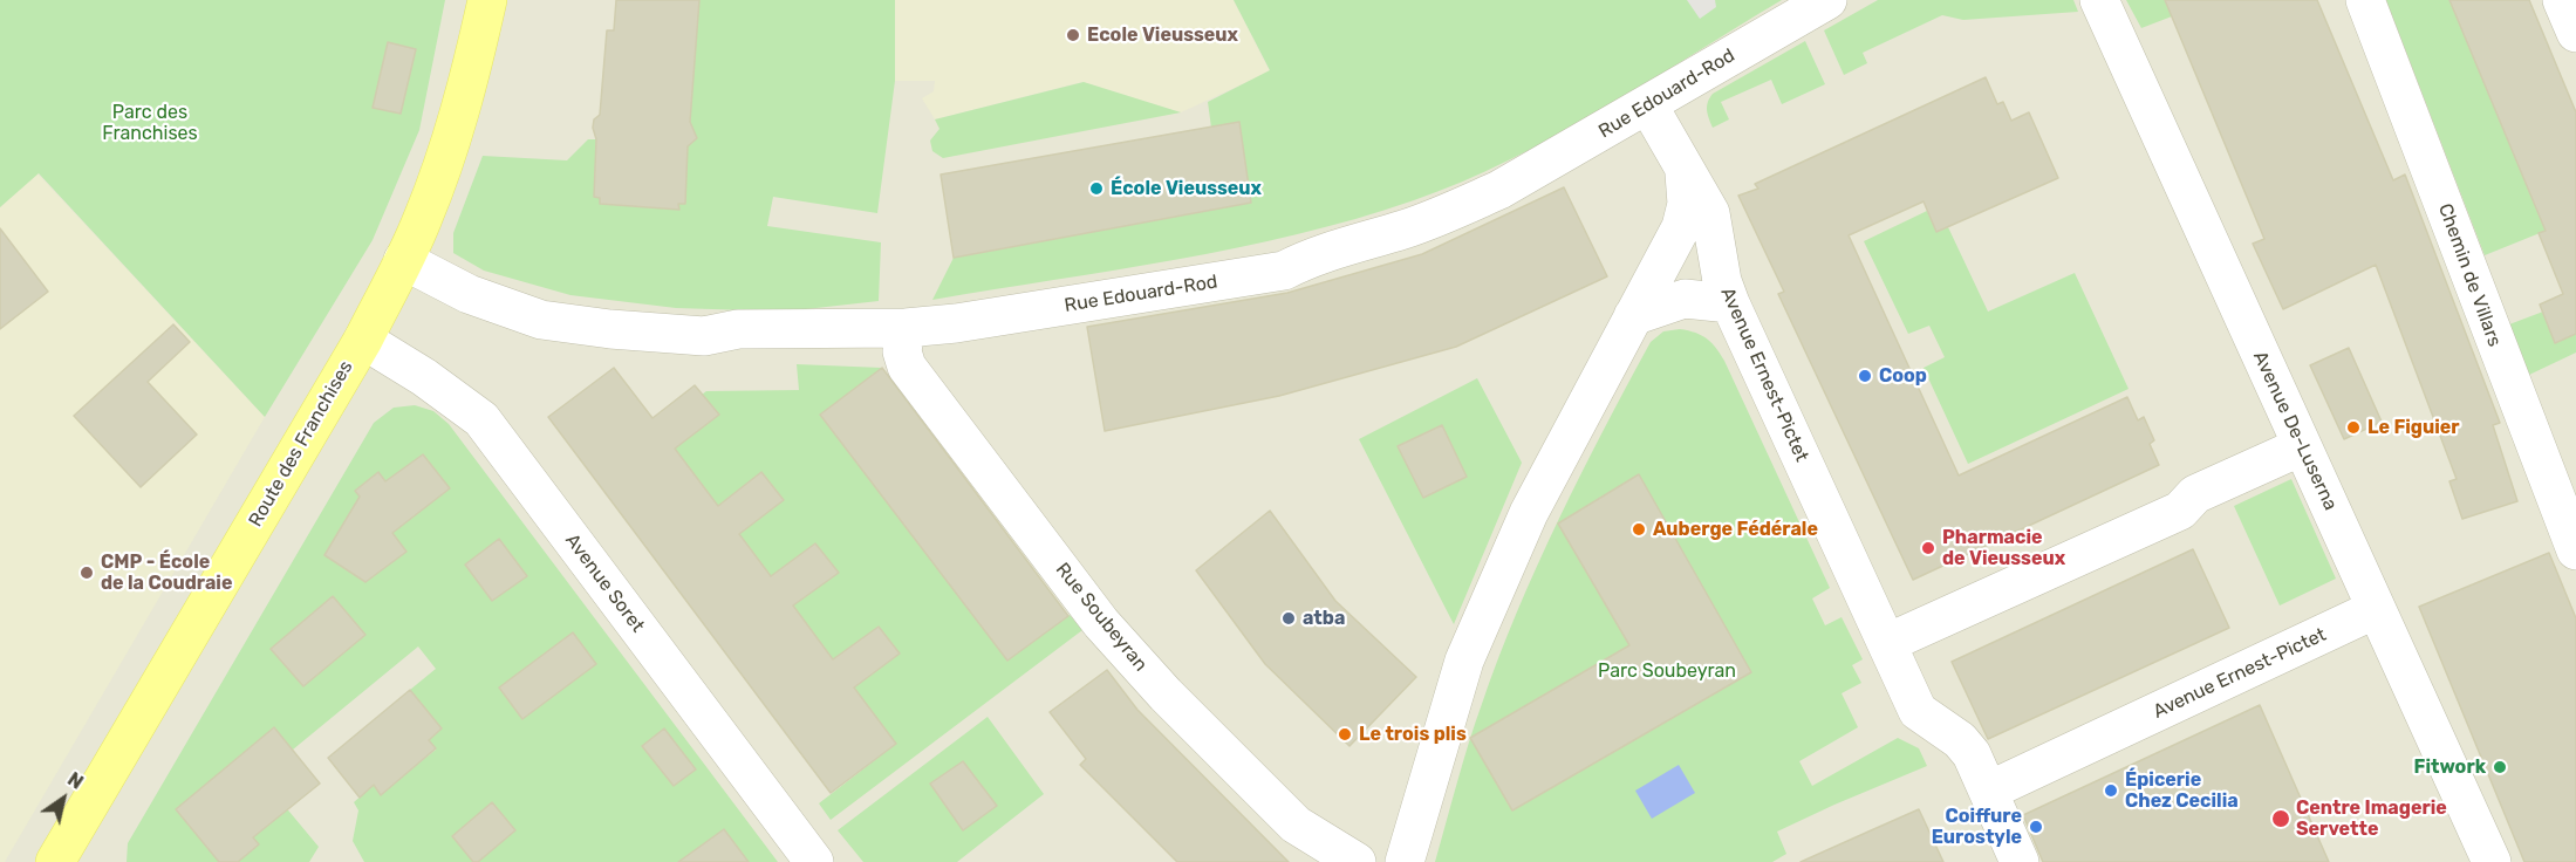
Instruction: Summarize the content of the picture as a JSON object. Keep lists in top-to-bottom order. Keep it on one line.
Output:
{"streets":{"main road":["Route des Franchises"],"street":["Rue Edouard-Rod","Chemin de Villars","Avenue Ernest-Pictet","Avenue De-Luserna","Avenue Soret","Rue Soubeyran"]},"crossings":[["Rue Edouard-Rod","Avenue Ernest-Pictet"],["Rue Edouard-Rod","Route des Franchises"],["Rue Edouard-Rod","Rue Soubeyran"],["Avenue Ernest-Pictet","Avenue De-Luserna"],["Route des Franchises","Avenue Soret"]],"parks":["Parc des Franchises","Parc Soubeyran"],"places":["Ecole Vieusseux","École Vieusseux","Coop","Le Figuier","Auberge Fédérale","Pharmacie de Vieusseux","CMP - École de la Coudraie","atba","Le trois plis","Fitwork","Épicerie Chez Cecilia","Centre Imagerie Servette","Coiffure Eurostyle"],"north":"top right"}
